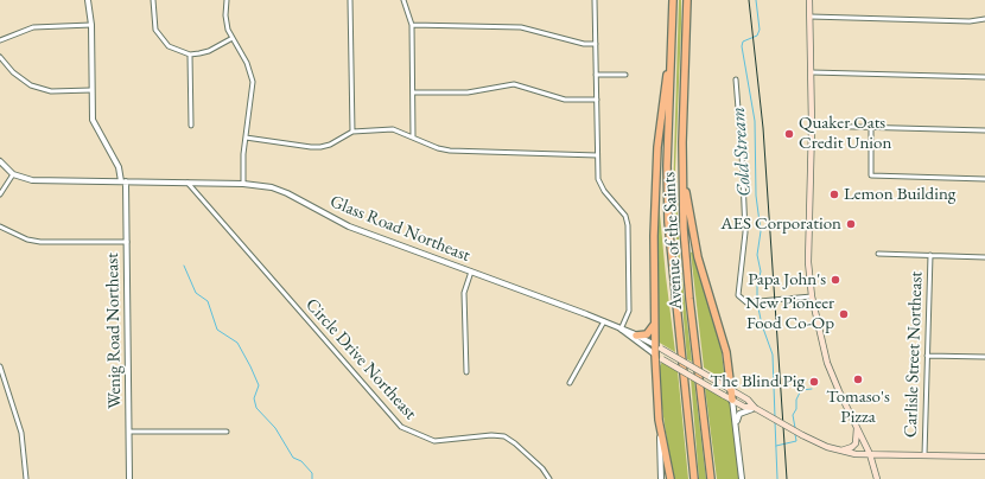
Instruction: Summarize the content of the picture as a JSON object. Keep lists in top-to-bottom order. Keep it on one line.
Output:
{"streets":{"highway":["Avenue of the Saints"],"street":["Glass Road Northeast","Wenig Road Northeast","Carlisle Street Northeast","Circle Drive Northeast"]},"crossings":[["Glass Road Northeast","Wenig Road Northeast"],["Glass Road Northeast","Circle Drive Northeast"]],"water":["Cold Stream"],"places":["Quaker Oats Credit Union","Lemon Building","AES Corporation","Papa John's","New Pioneer Food Co-Op","Tomaso's Pizza","The Blind Pig"]}
